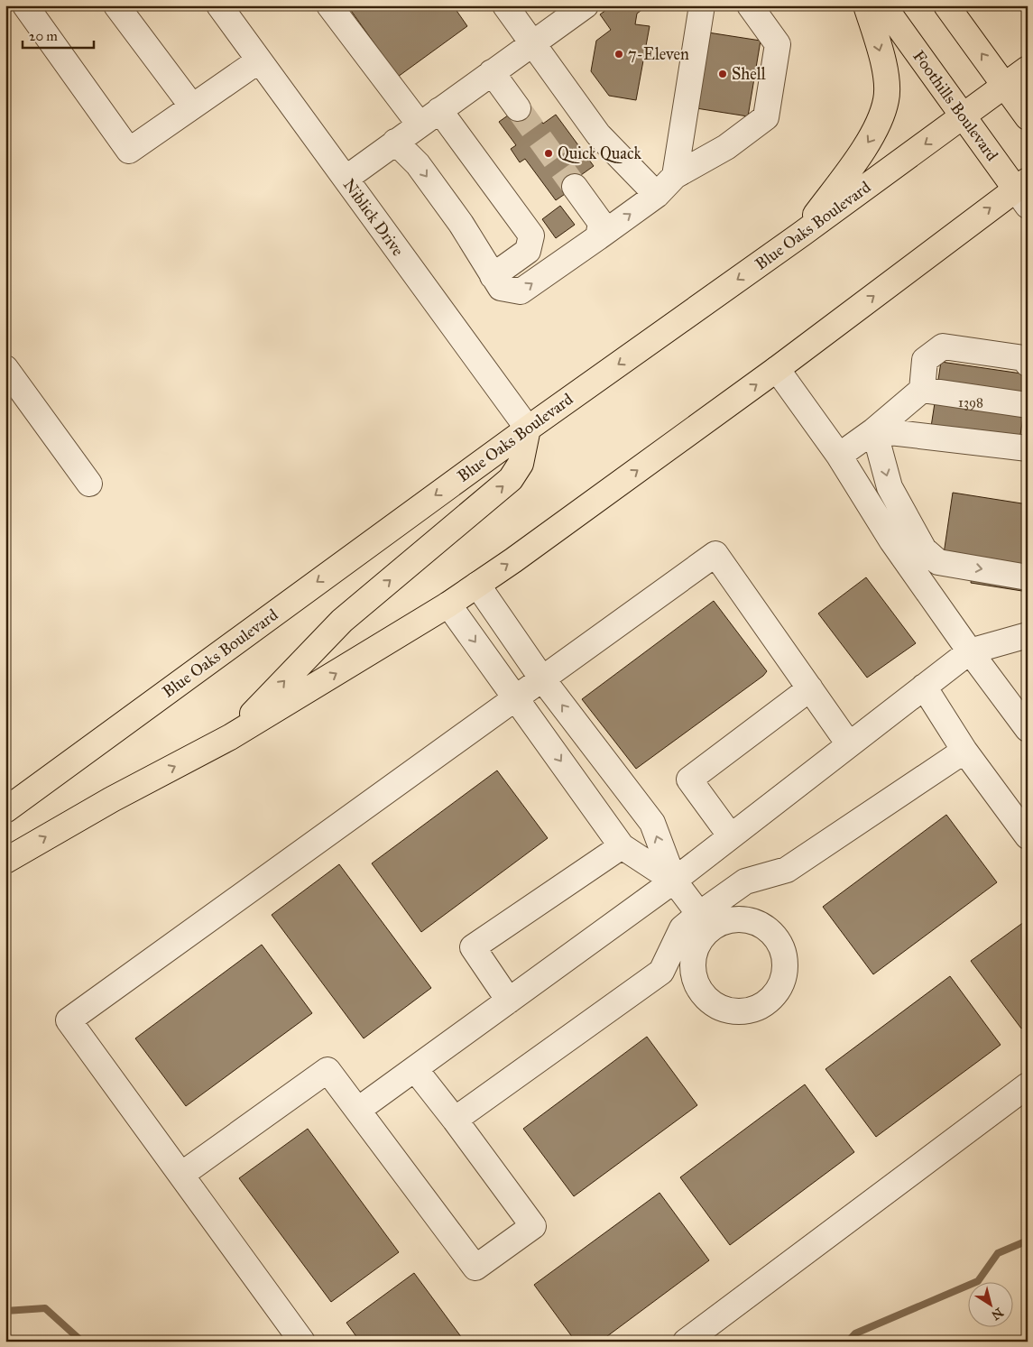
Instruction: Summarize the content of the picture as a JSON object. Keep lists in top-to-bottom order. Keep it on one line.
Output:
{"streets":{"main road":["Foothills Boulevard","Blue Oaks Boulevard"],"street":["Niblick Drive"]},"crossings":[["Foothills Boulevard","Blue Oaks Boulevard"],["Niblick Drive","Blue Oaks Boulevard"]],"places":["7-Eleven","Shell","Quick Quack"],"house_numbers":["1398"],"scale_bar":"20 m","north":"bottom right"}
